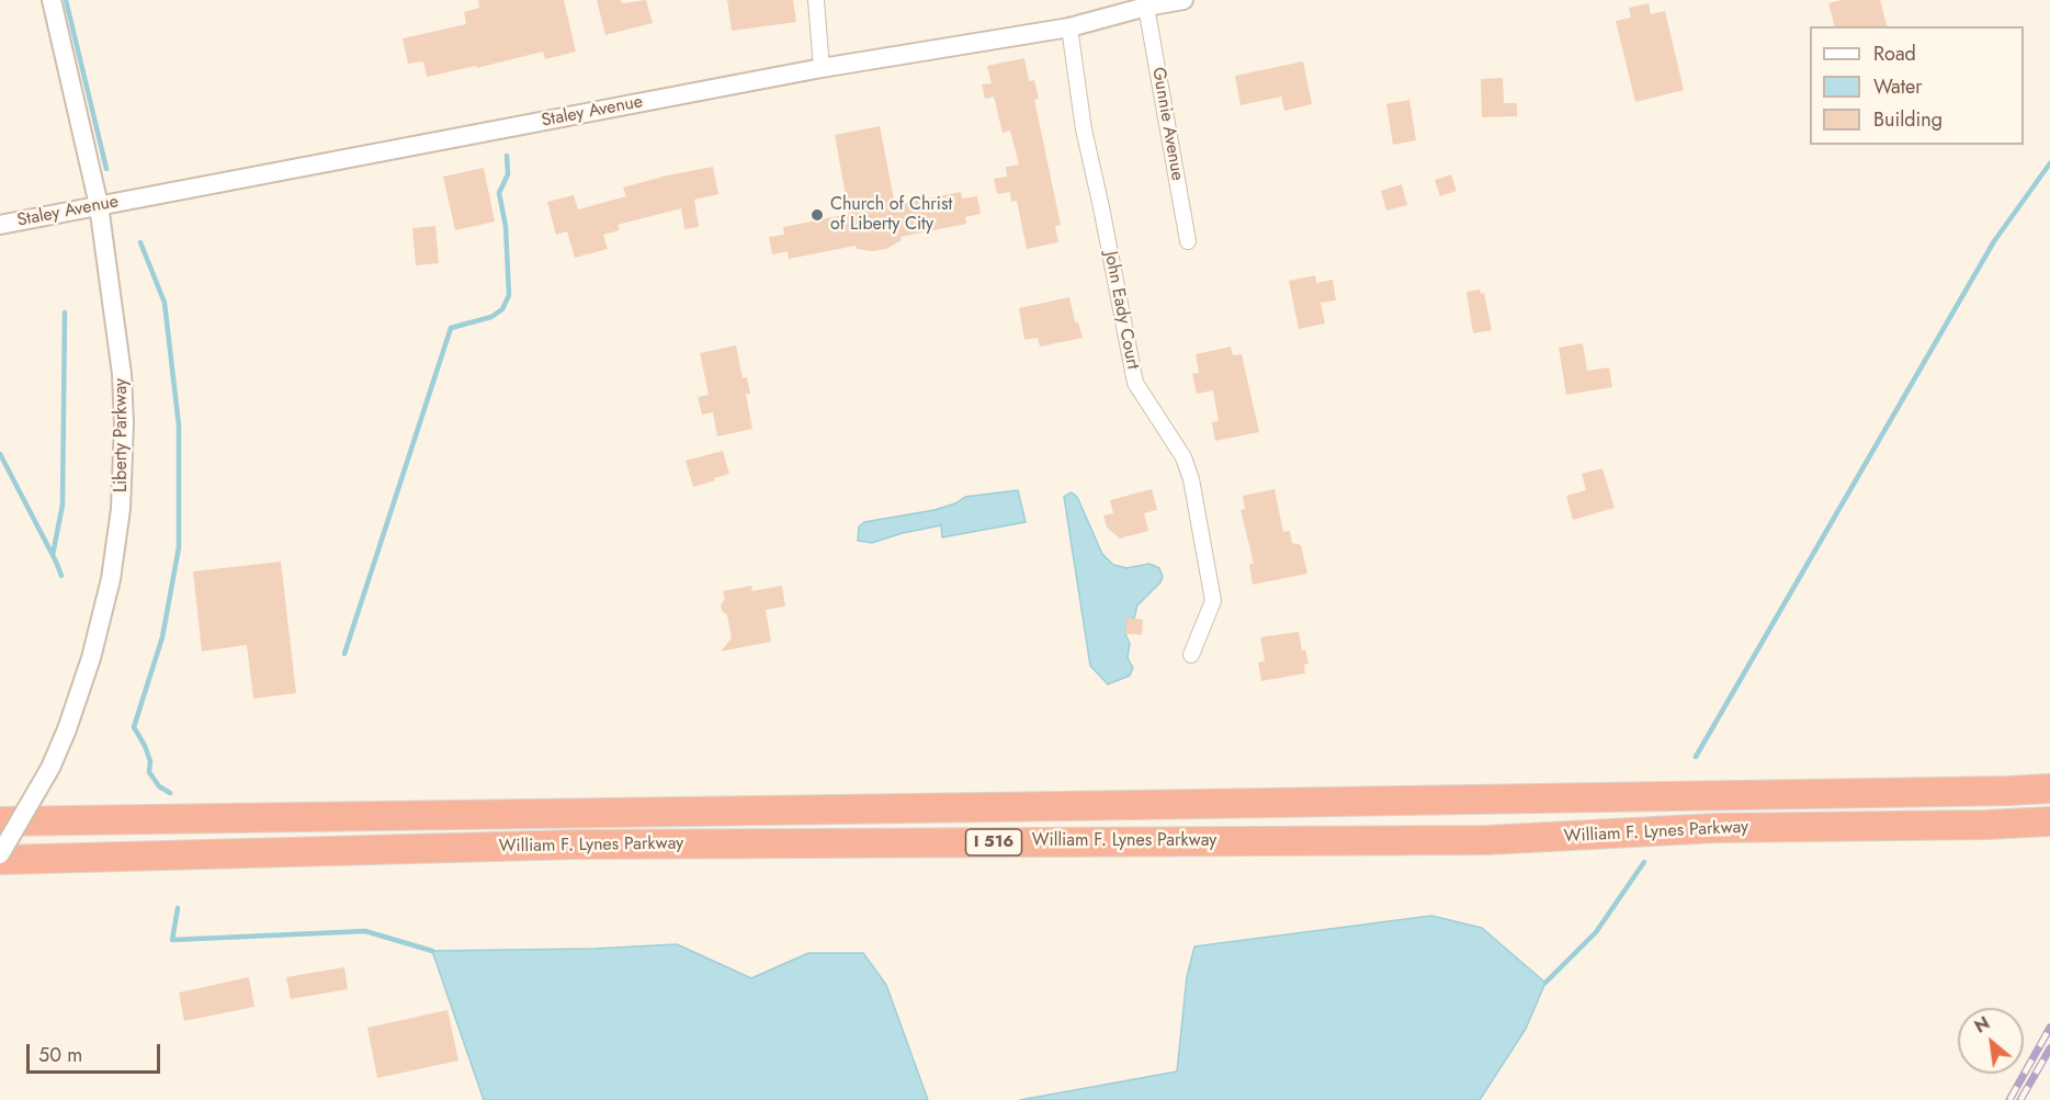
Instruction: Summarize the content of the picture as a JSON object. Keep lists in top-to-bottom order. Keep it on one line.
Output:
{"streets":{"highway":["William F. Lynes Parkway","I 516"],"street":["Staley Avenue","Gunnie Avenue","John Eady Court","Liberty Parkway"]},"crossings":[["Staley Avenue","Gunnie Avenue"],["Staley Avenue","John Eady Court"],["Staley Avenue","Liberty Parkway"]],"places":["Church of Christ of Liberty City"],"legend":["Road","Water","Building"],"scale_bar":"50 m","north":"top left"}
